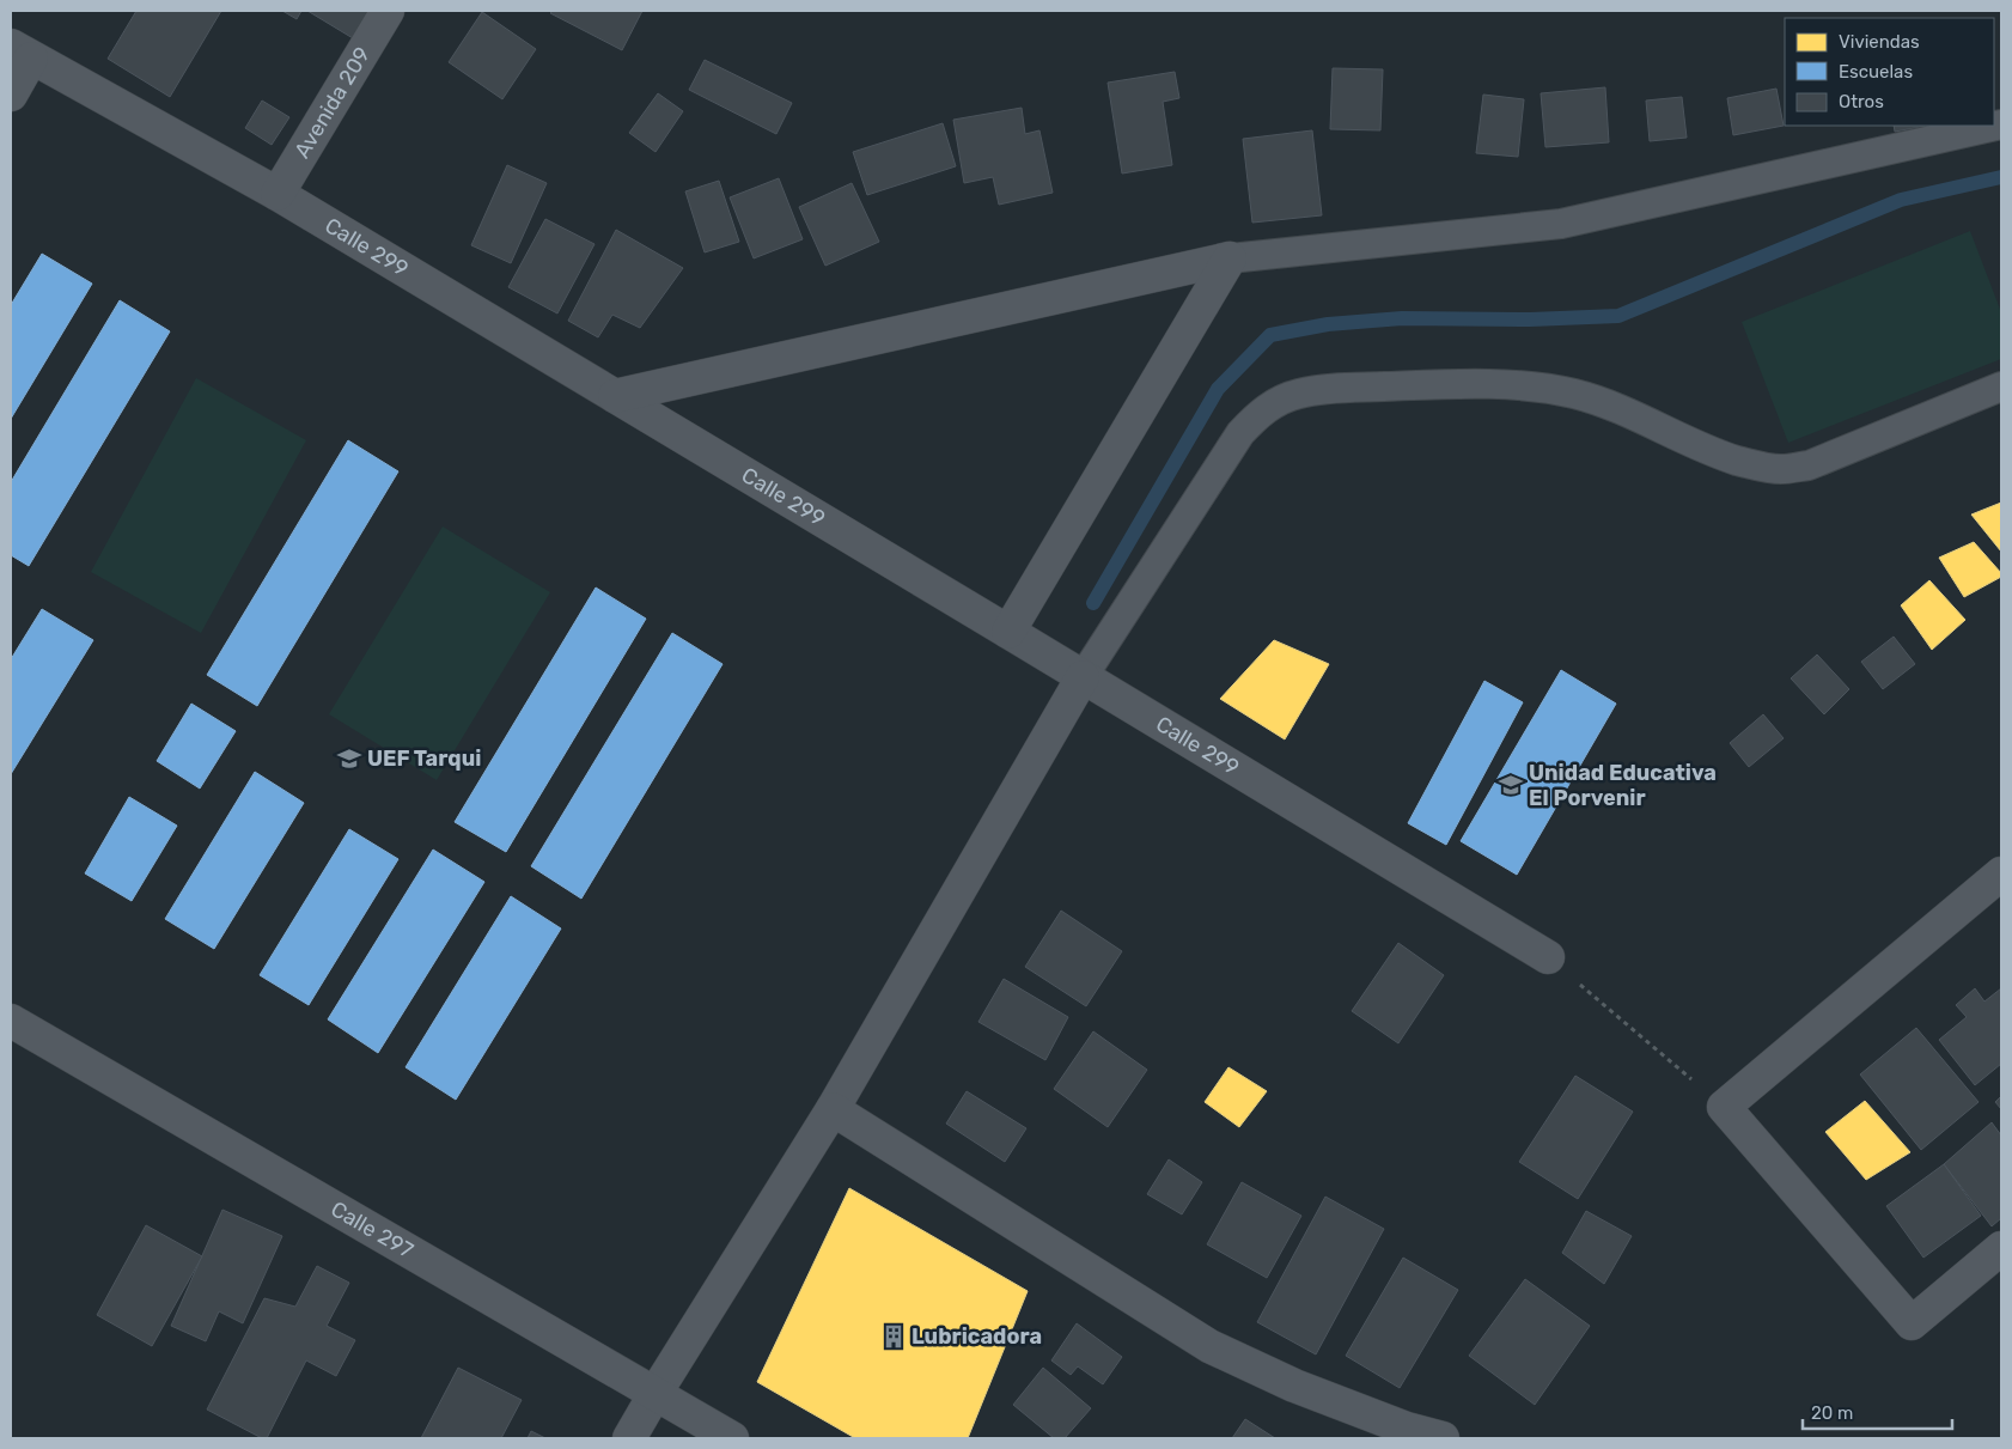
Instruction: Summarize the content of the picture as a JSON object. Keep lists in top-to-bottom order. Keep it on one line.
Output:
{"streets":{"street":["Avenida 209","Calle 299","Calle 297"]},"crossings":[["Avenida 209","Calle 299"]],"places":{"school or university":["UEF Tarqui","Unidad Educativa El Porvenir"],"building":["Lubricadora"]},"legend":["Viviendas","Escuelas","Otros"],"scale_bar":"20 m"}
